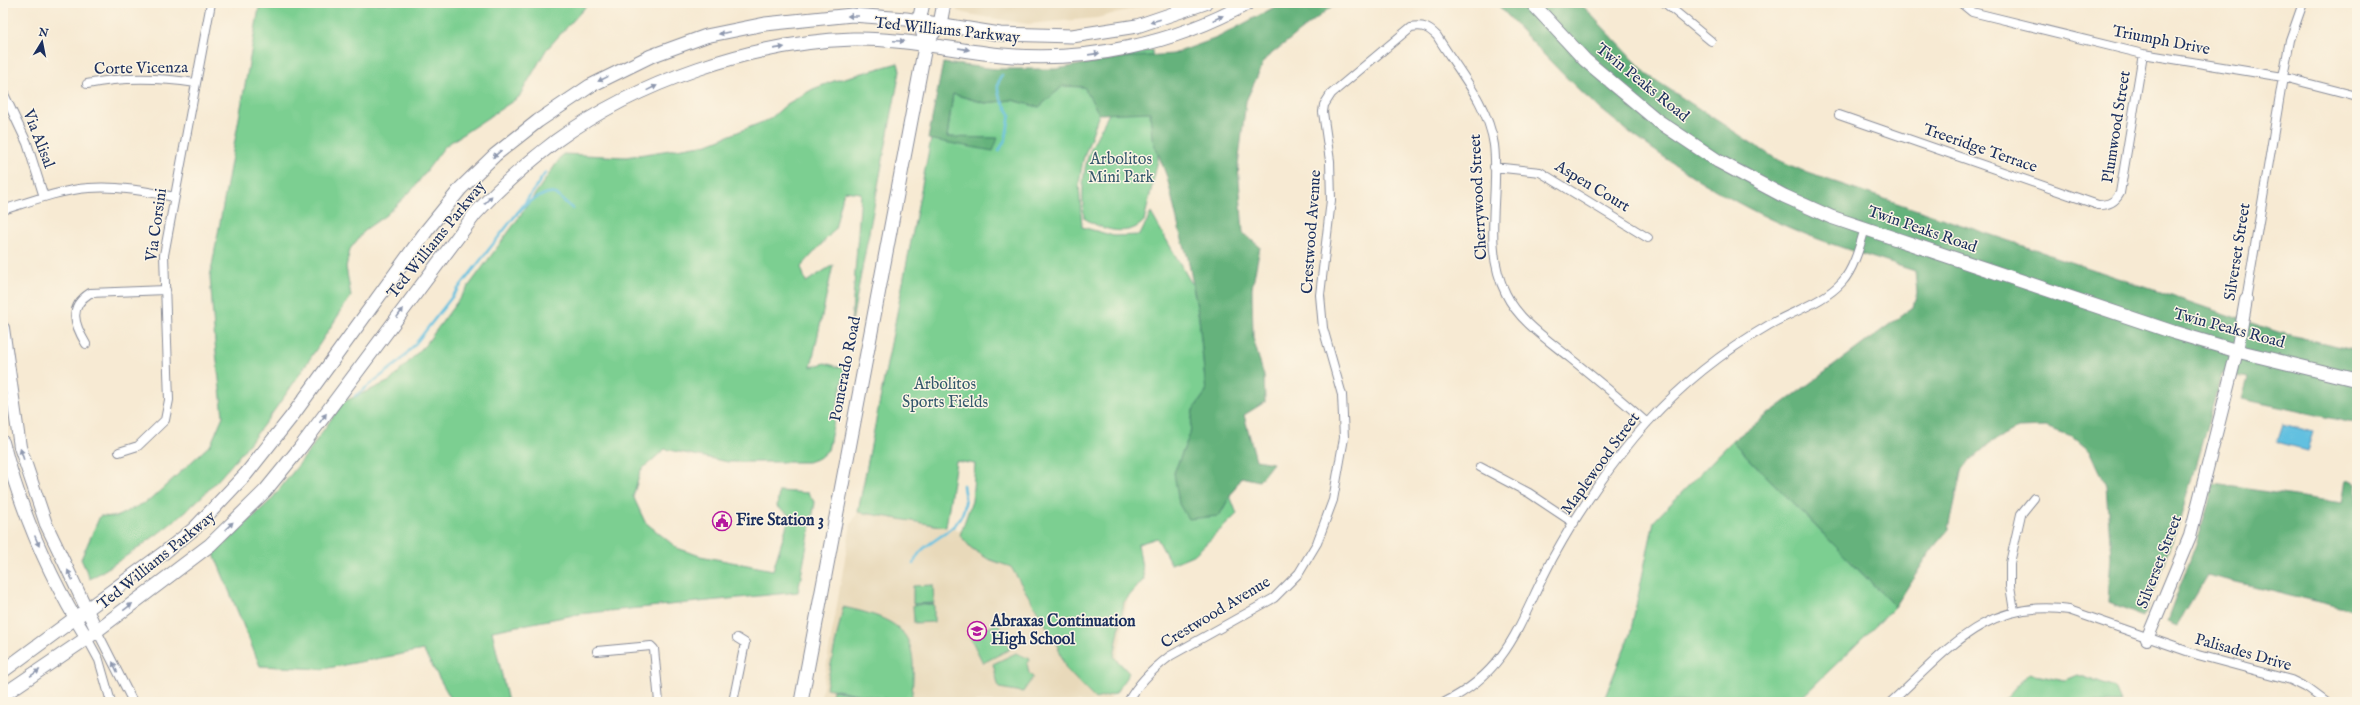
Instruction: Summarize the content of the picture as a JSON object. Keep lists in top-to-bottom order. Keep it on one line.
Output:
{"streets":{"main road":["Ted Williams Parkway","Twin Peaks Road","Silverset Street","Pomerado Road"],"street":["Triumph Drive","Corte Vicenza","Plumwood Street","Via Alisal","Treeridge Terrace","Aspen Court","Cherrywood Street","Via Corsini","Crestwood Avenue","Maplewood Street","Palisades Drive"]},"crossings":[["Ted Williams Parkway","Pomerado Road"],["Triumph Drive","Plumwood Street"],["Triumph Drive","Silverset Street"],["Corte Vicenza","Via Corsini"],["Twin Peaks Road","Silverset Street"],["Twin Peaks Road","Maplewood Street"],["Plumwood Street","Treeridge Terrace"],["Aspen Court","Cherrywood Street"],["Cherrywood Street","Crestwood Avenue"],["Cherrywood Street","Maplewood Street"],["Silverset Street","Palisades Drive"]],"parks":["Arbolitos Mini Park","Arbolitos Sports Fields"],"places":{"public building":["Fire Station 3"],"school or university":["Abraxas Continuation High School"]},"north":"top"}
